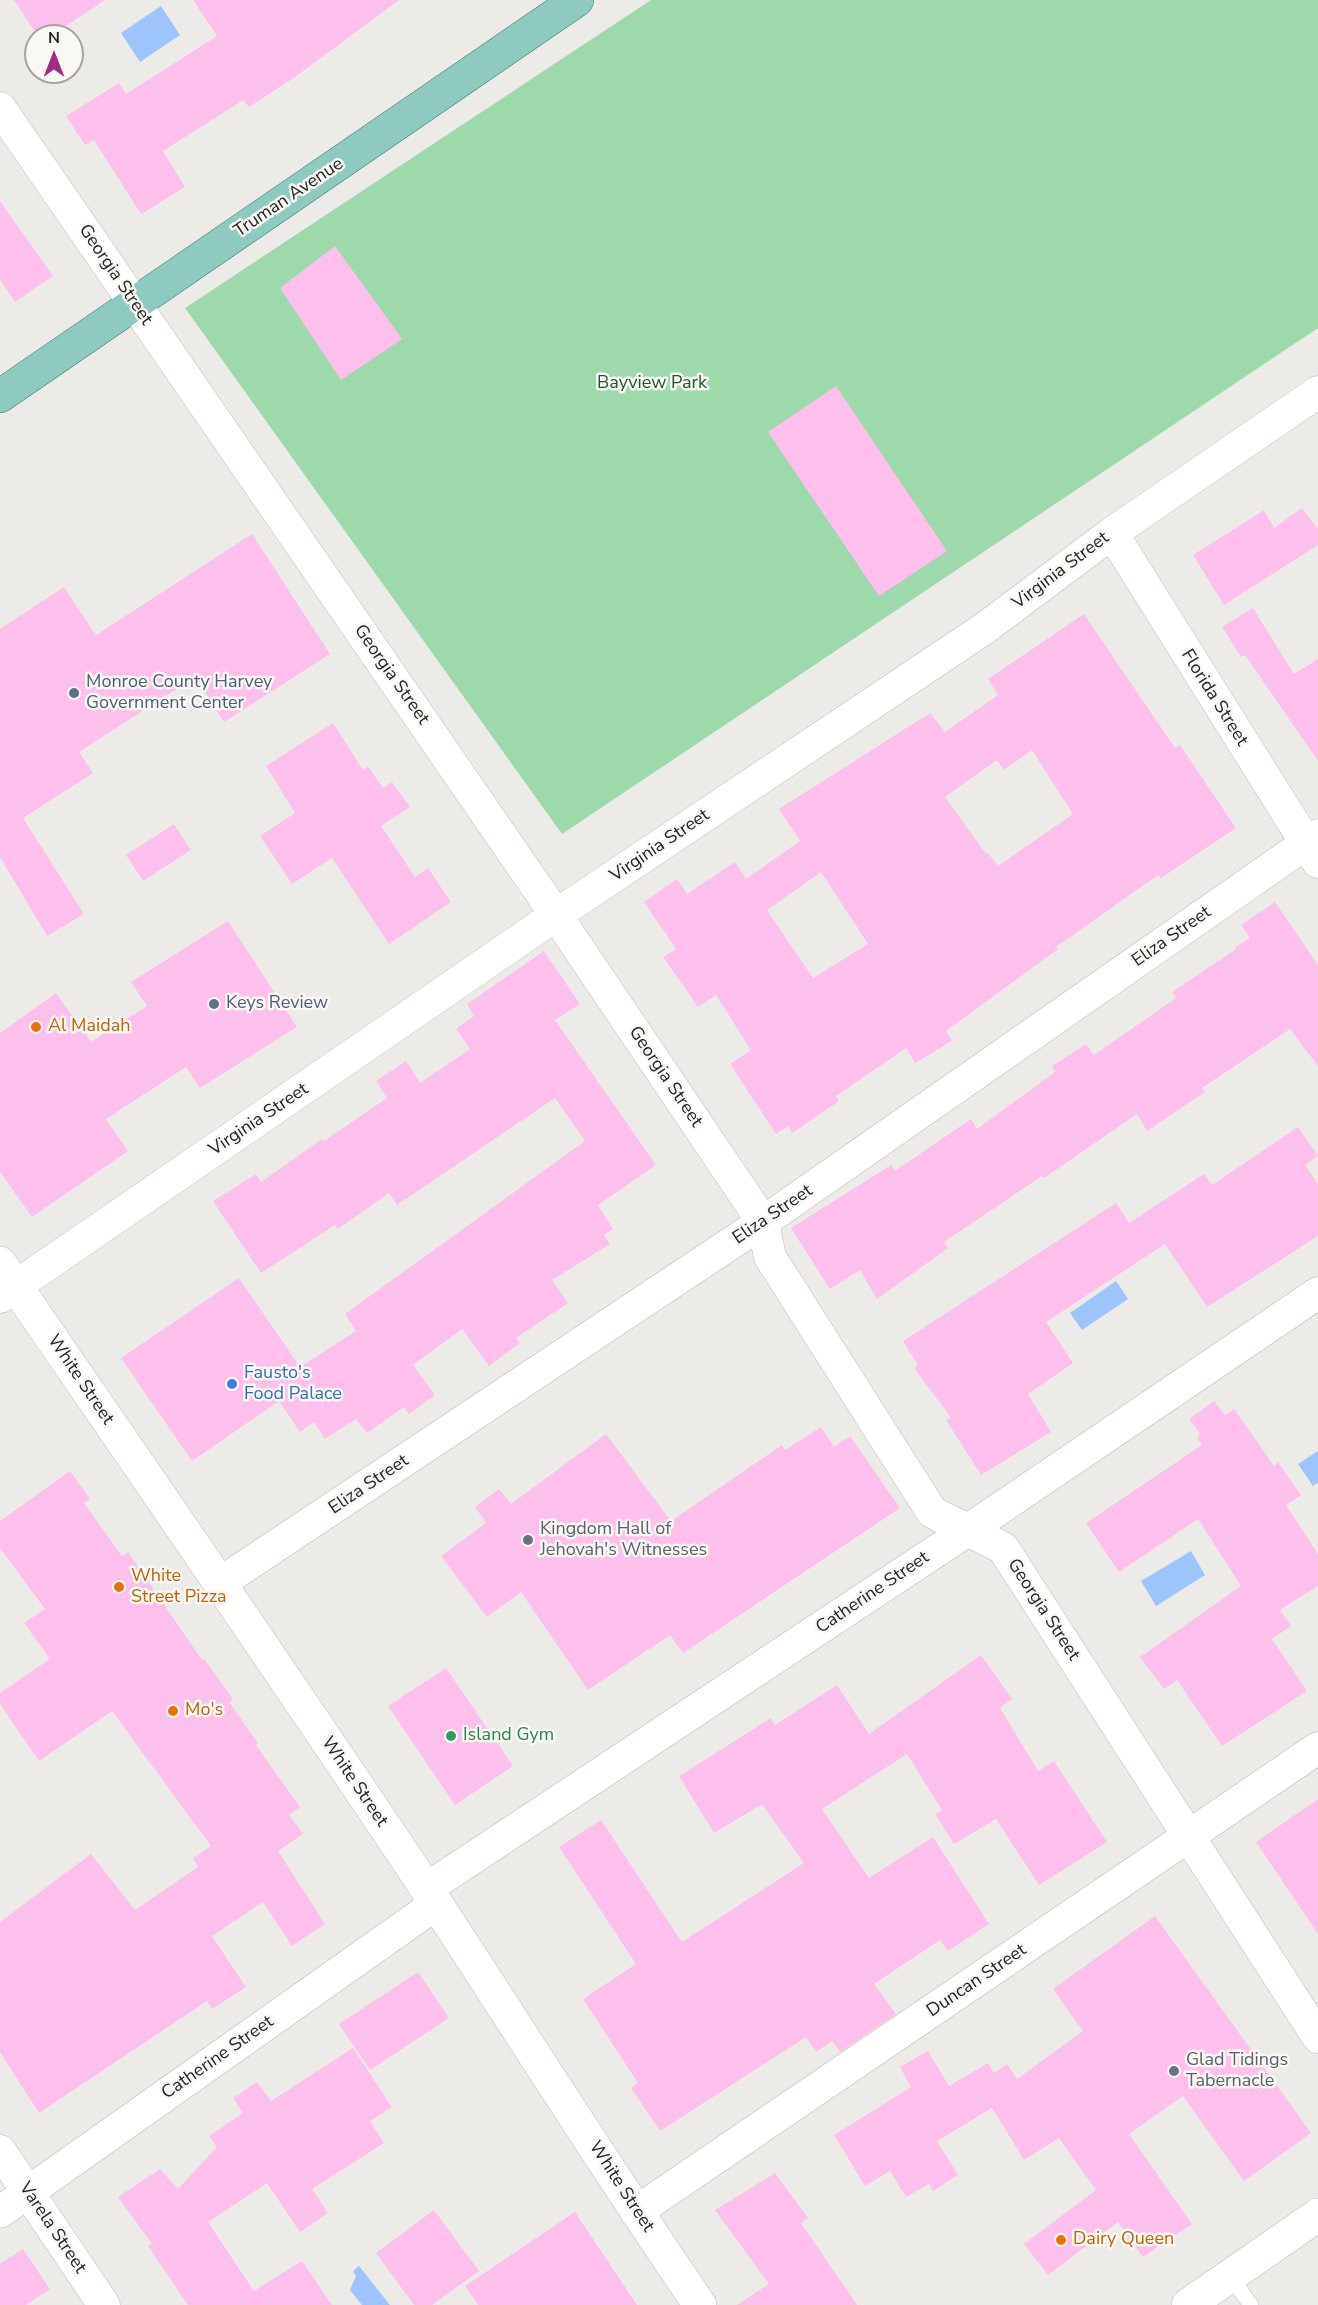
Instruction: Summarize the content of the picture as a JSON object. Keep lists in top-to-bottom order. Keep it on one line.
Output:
{"streets":{"main road":["Truman Avenue"],"street":["Georgia Street","Virginia Street","Florida Street","Eliza Street","White Street","Catherine Street","Duncan Street","Varela Street"]},"crossings":[["Truman Avenue","Georgia Street"],["Georgia Street","Virginia Street"],["Georgia Street","Eliza Street"],["Georgia Street","Catherine Street"],["Georgia Street","Duncan Street"],["Virginia Street","Florida Street"],["Virginia Street","White Street"],["Florida Street","Eliza Street"],["Eliza Street","White Street"],["White Street","Catherine Street"],["White Street","Duncan Street"],["Catherine Street","Varela Street"]],"parks":["Bayview Park"],"places":["Monroe County Harvey Government Center","Keys Review","Al Maidah","Fausto's Food Palace","Kingdom Hall of Jehovah's Witnesses","White Street Pizza","Mo's","Island Gym","Glad Tidings Tabernacle","Dairy Queen"],"north":"top"}
